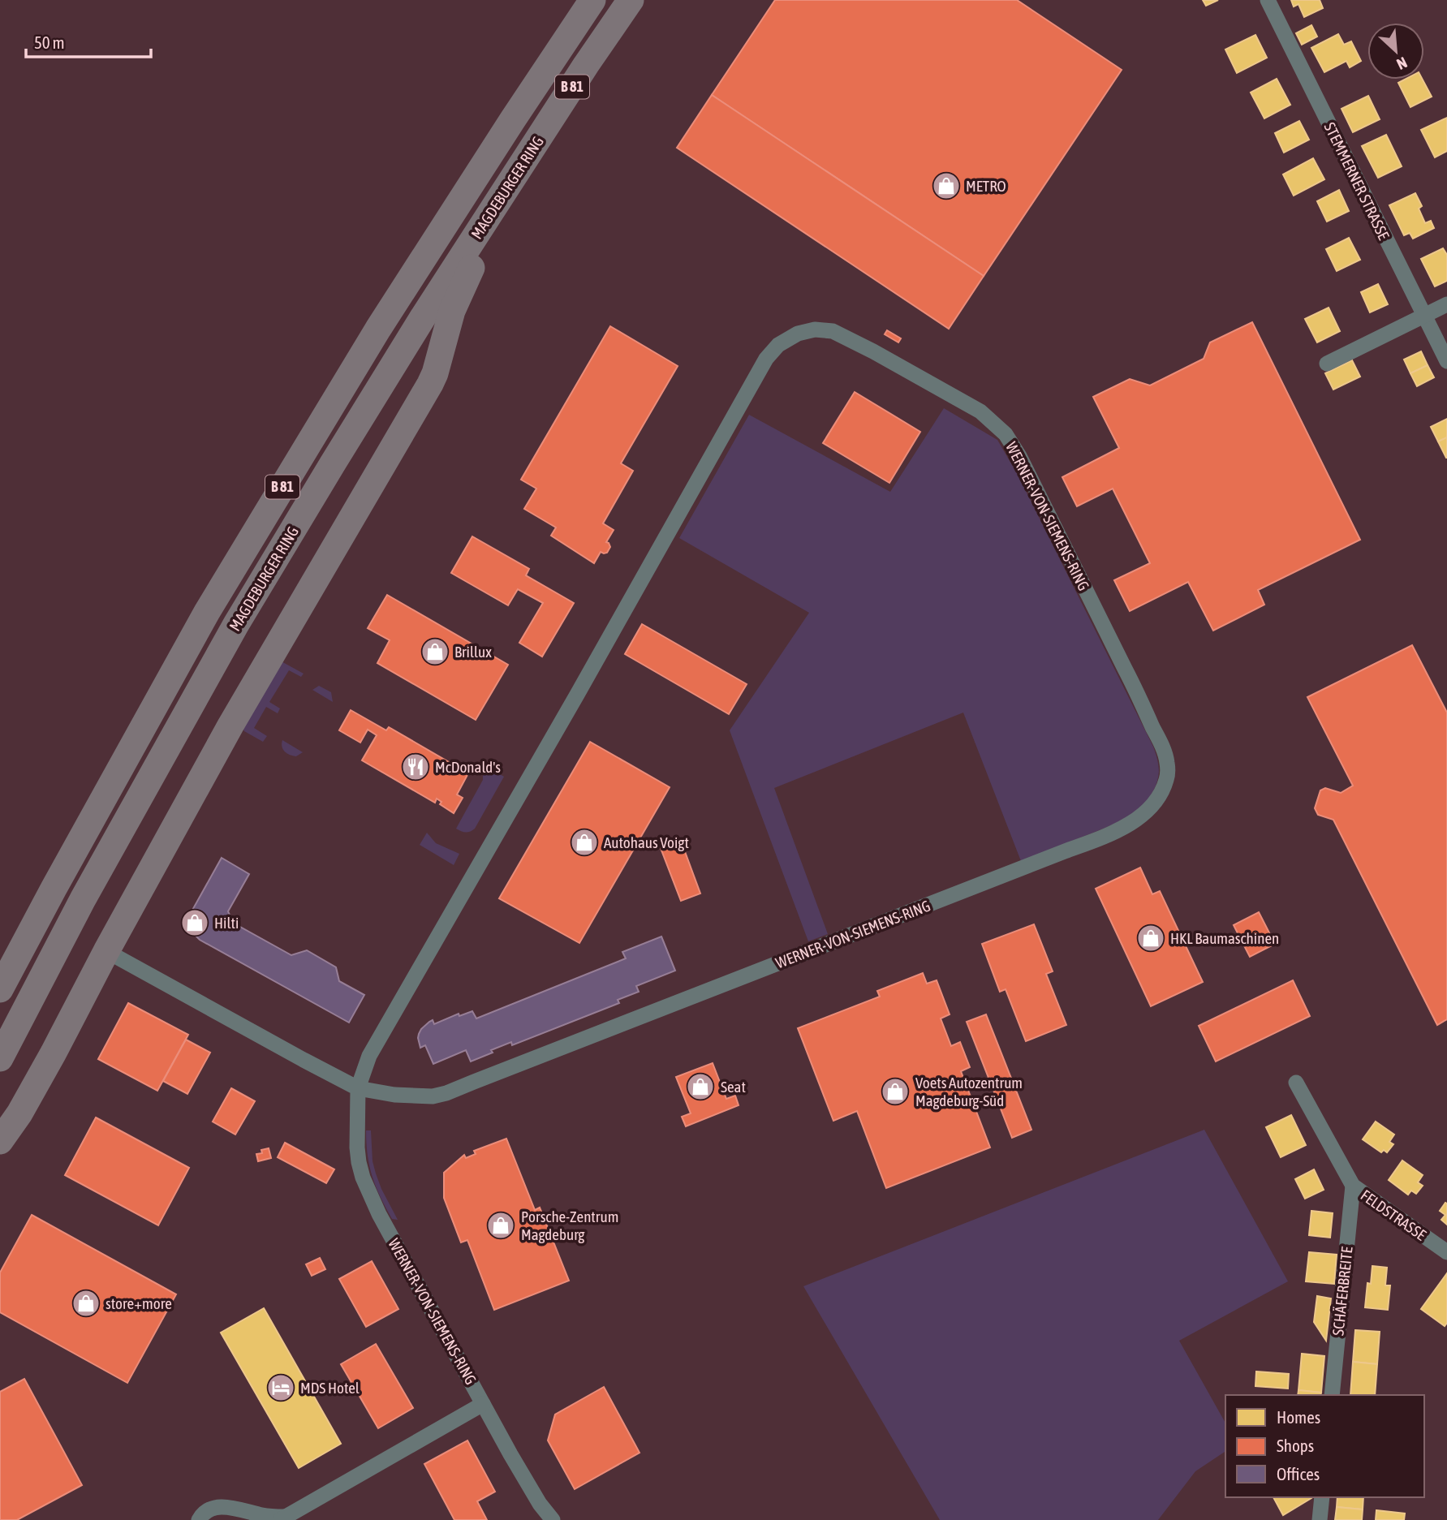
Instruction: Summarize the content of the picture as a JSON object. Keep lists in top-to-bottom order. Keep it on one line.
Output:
{"streets":{"highway":["B 81","MAGDEBURGER RING"],"street":["STEMMERNER STRASSE","WERNER-VON-SIEMENS-RING","FELDSTRASSE","SCHÄFERBREITE"]},"crossings":[["FELDSTRASSE","SCHÄFERBREITE"]],"places":{"shop":["METRO","Brillux","Autohaus Voigt","Hilti","HKL Baumaschinen","Seat","Voets Autozentrum Magdeburg-Süd","Porsche-Zentrum Magdeburg","store+more"],"restaurant":["McDonald's"],"hotel":["MDS Hotel"]},"legend":["Homes","Shops","Offices"],"scale_bar":"50 m","north":"bottom right"}
